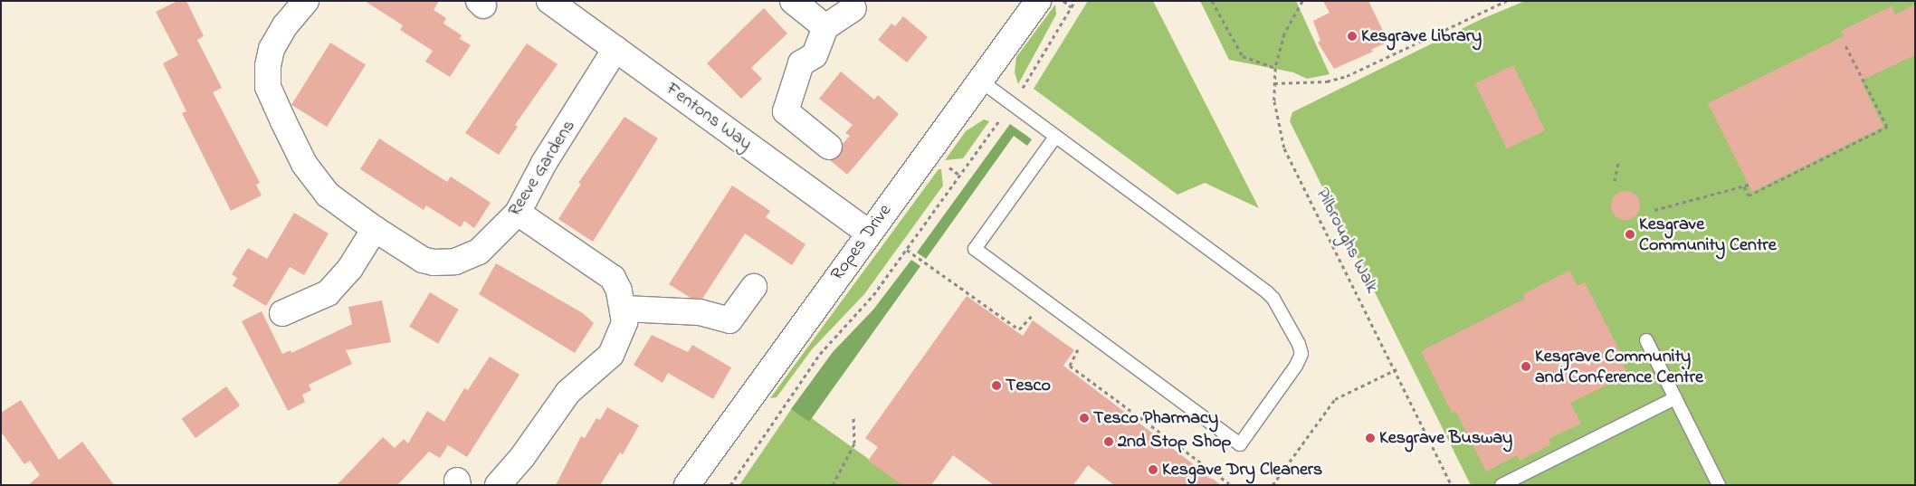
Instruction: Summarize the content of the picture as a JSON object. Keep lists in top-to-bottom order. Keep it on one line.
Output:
{"streets":{"street":["Fentons Way","Reeve Gardens","Ropes Drive"],"path":["Pilbroughs Walk"]},"crossings":[["Fentons Way","Reeve Gardens"],["Fentons Way","Ropes Drive"]],"places":["Kesgrave Library","Kesgrave Community Centre","Kesgrave Community and Conference Centre","Tesco","Tesco Pharmacy","Kesgrave Busway","2nd Stop Shop","Kesgave Dry Cleaners"]}
